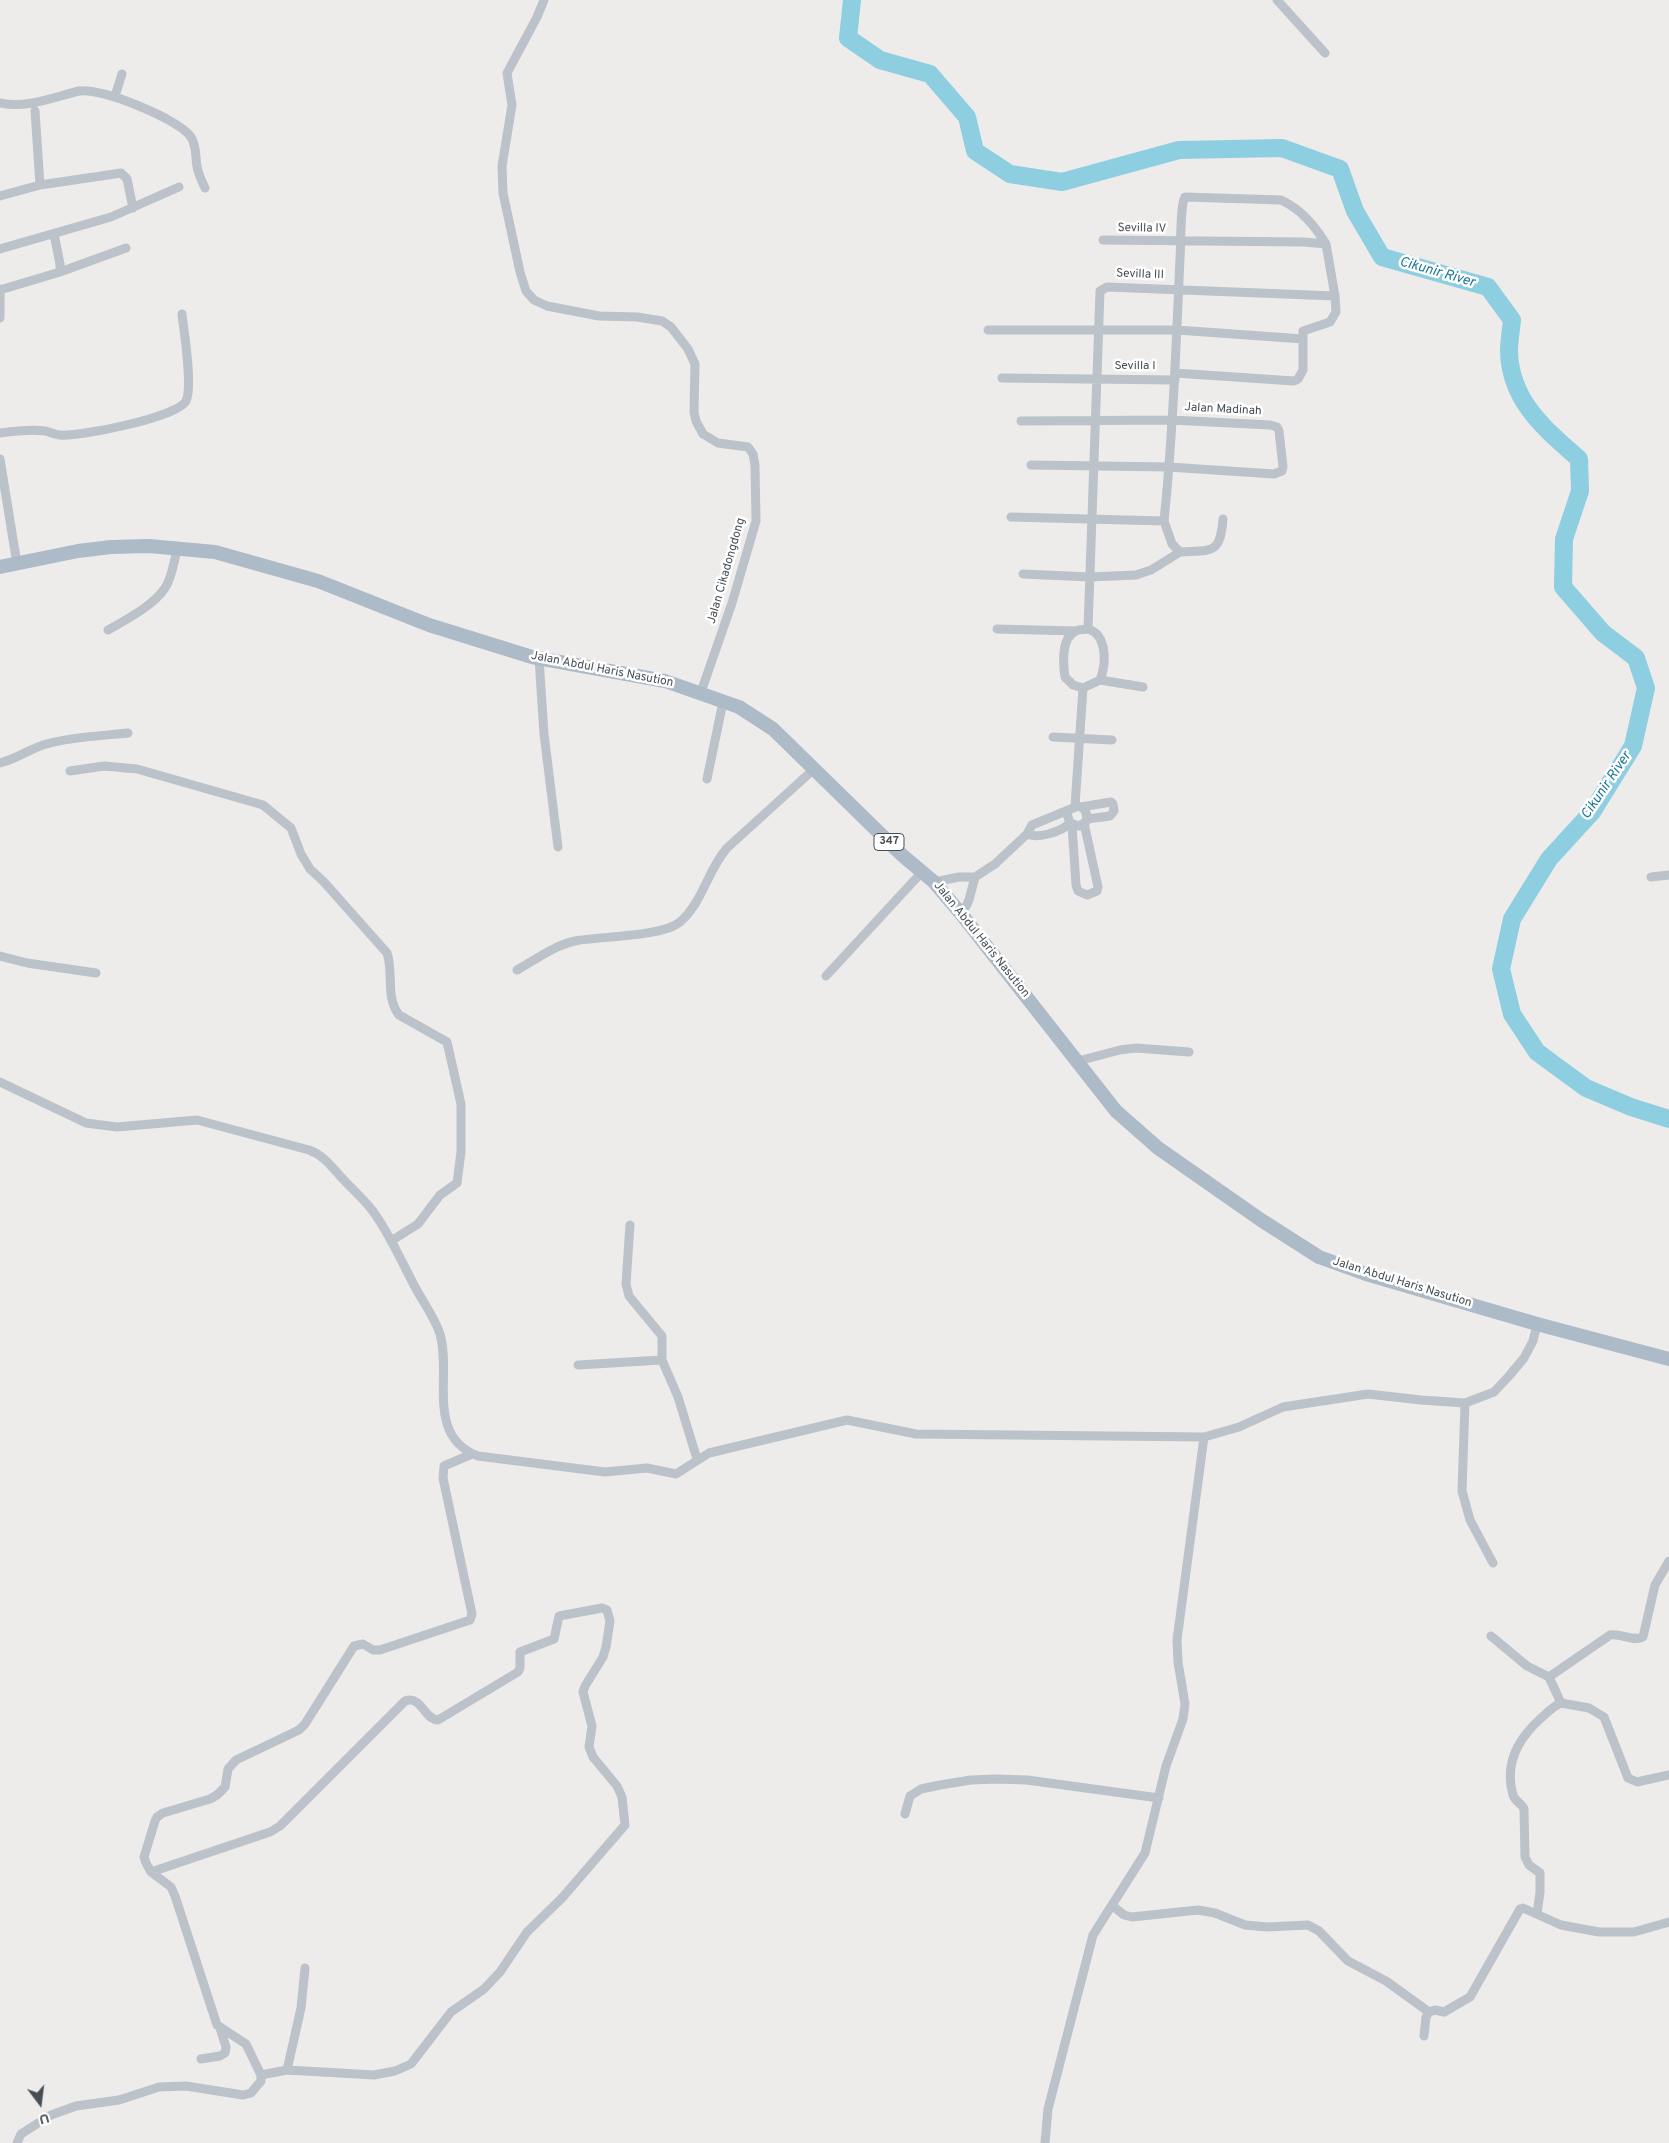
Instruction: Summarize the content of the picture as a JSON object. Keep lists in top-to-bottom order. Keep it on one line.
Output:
{"streets":{"main road":["Jalan Abdul Haris Nasution","347"],"street":["Sevilla IV","Sevilla III","Sevilla I","Jalan Madinah","Jalan Cikadongdong"]},"crossings":[["Sevilla III","Sevilla I"],["Sevilla III","Jalan Madinah"],["Jalan Cikadongdong","Jalan Abdul Haris Nasution"]],"water":["Cikunir River"],"north":"bottom"}
